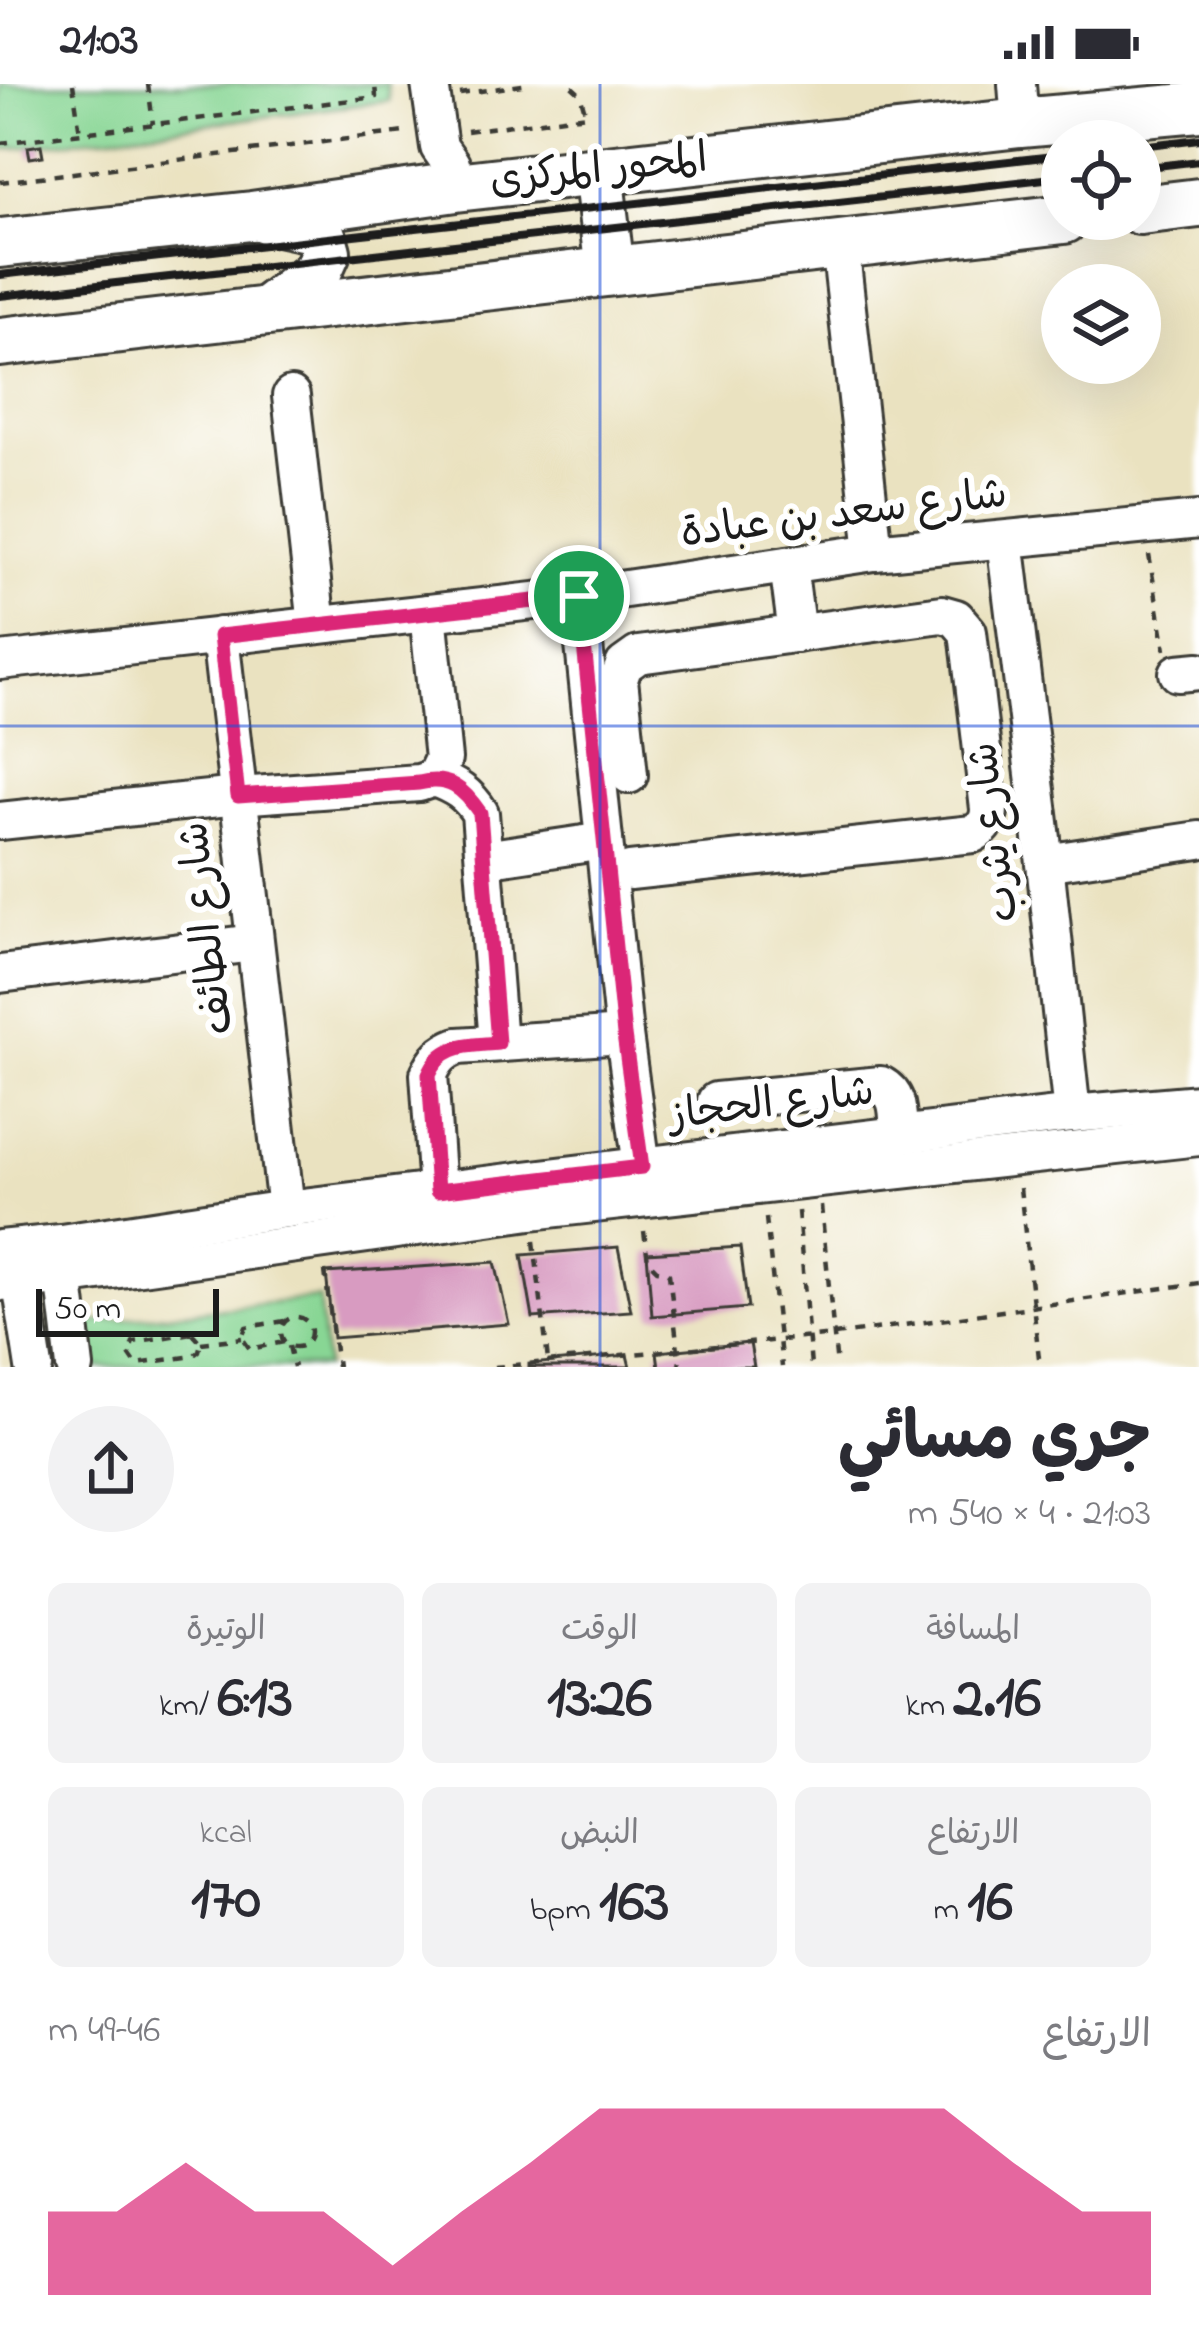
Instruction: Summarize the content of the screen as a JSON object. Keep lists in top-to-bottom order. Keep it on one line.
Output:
{"streets":{"main road":["المحور المركزى"],"street":["شارع سعد بن عبادة","شارع يثرب","شارع الطائف","شارع الحجاز"]},"crossings":[["شارع سعد بن عبادة","شارع يثرب"],["شارع سعد بن عبادة","شارع الطائف"],["شارع يثرب","شارع الحجاز"],["شارع الطائف","شارع الحجاز"]],"scale_bar":"50 m","page":{"status":"21:03","scale":"50 m","heading":["جري مسائي","21:03 · 4 × 540 m"],"stats":[["المسافة","2.16 km"],["الوقت","13:26"],["الوتيرة","6:13 /km"],["الارتفاع","16 m"],["النبض","163 bpm"],["kcal","170"]],"chart":["الارتفاع","46–49 m"]}}
